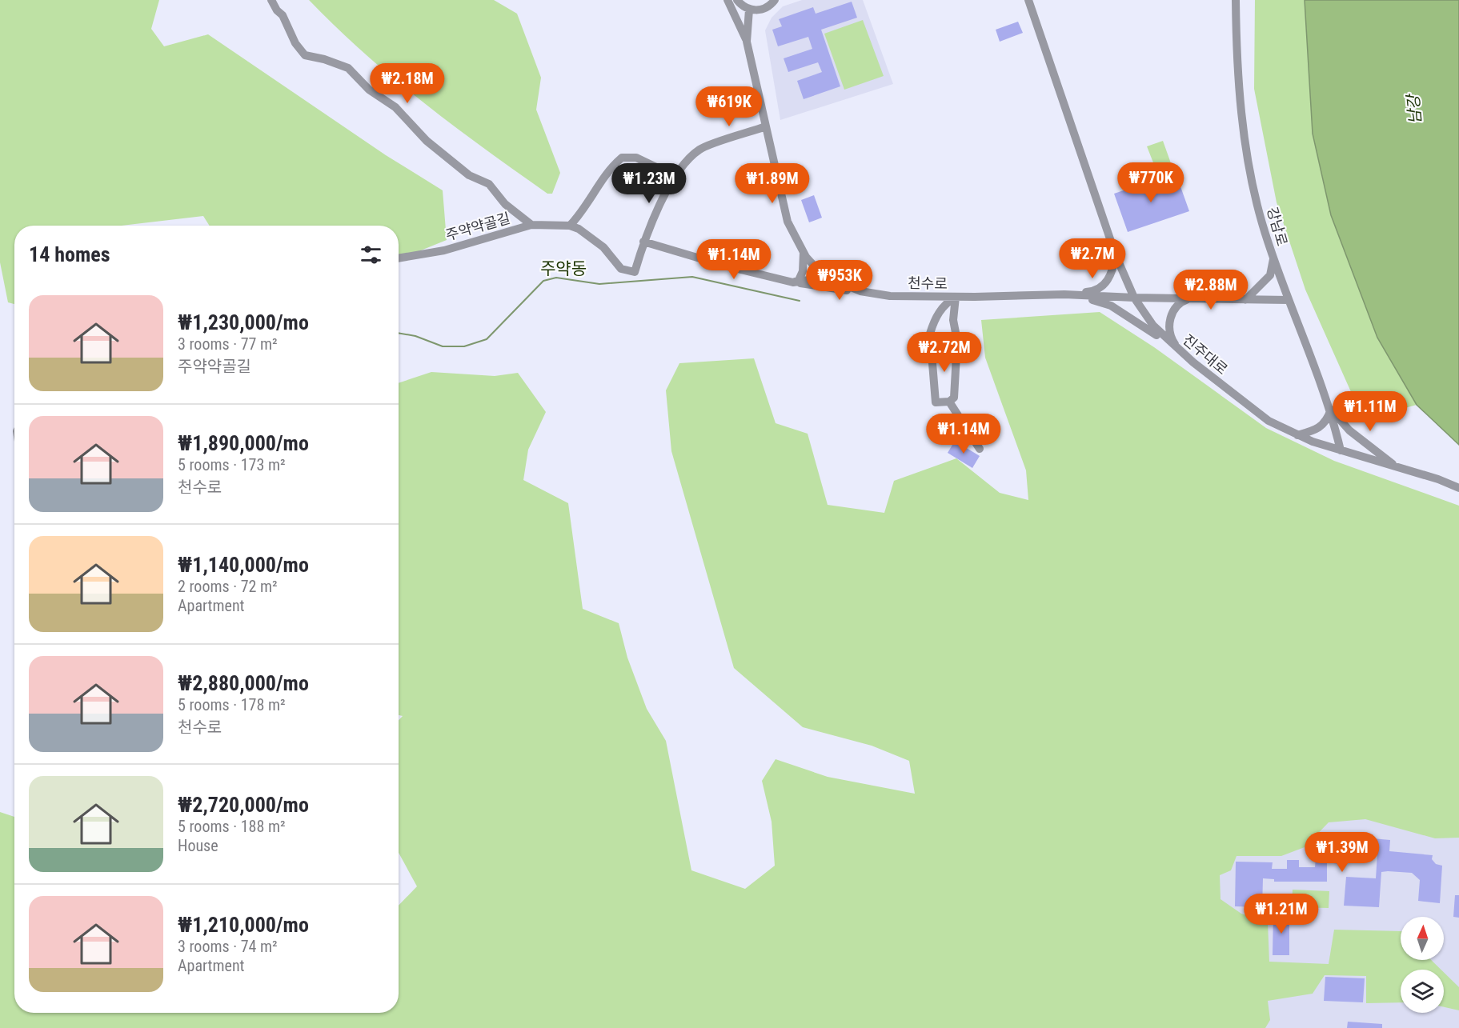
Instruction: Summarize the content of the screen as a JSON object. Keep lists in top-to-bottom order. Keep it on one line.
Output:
{"streets":{"street":["주약약골길","강남로","천수로","진주대로"]},"crossings":[["주약약골길","천수로"],["강남로","천수로"],["강남로","진주대로"],["천수로","진주대로"]],"districts":["주약동"],"water":["남강"],"north":"top","page":{"price":["₩2.18M","₩619K","₩770K","₩1.23M","₩1.89M","₩2.7M","₩1.14M","₩953K","₩2.88M","₩2.72M","₩1.11M","₩1.14M","₩1.39M","₩1.21M"],"heading":"14 homes","list":[{"name":"₩1,230,000/mo","note":"3 rooms · 77 m² · 주약약골길"},{"name":"₩1,890,000/mo","note":"5 rooms · 173 m² · 천수로"},{"name":"₩1,140,000/mo","note":"2 rooms · 72 m² · Apartment"},{"name":"₩2,880,000/mo","note":"5 rooms · 178 m² · 천수로"},{"name":"₩2,720,000/mo","note":"5 rooms · 188 m² · House"},{"name":"₩1,210,000/mo","note":"3 rooms · 74 m² · Apartment"}]}}
